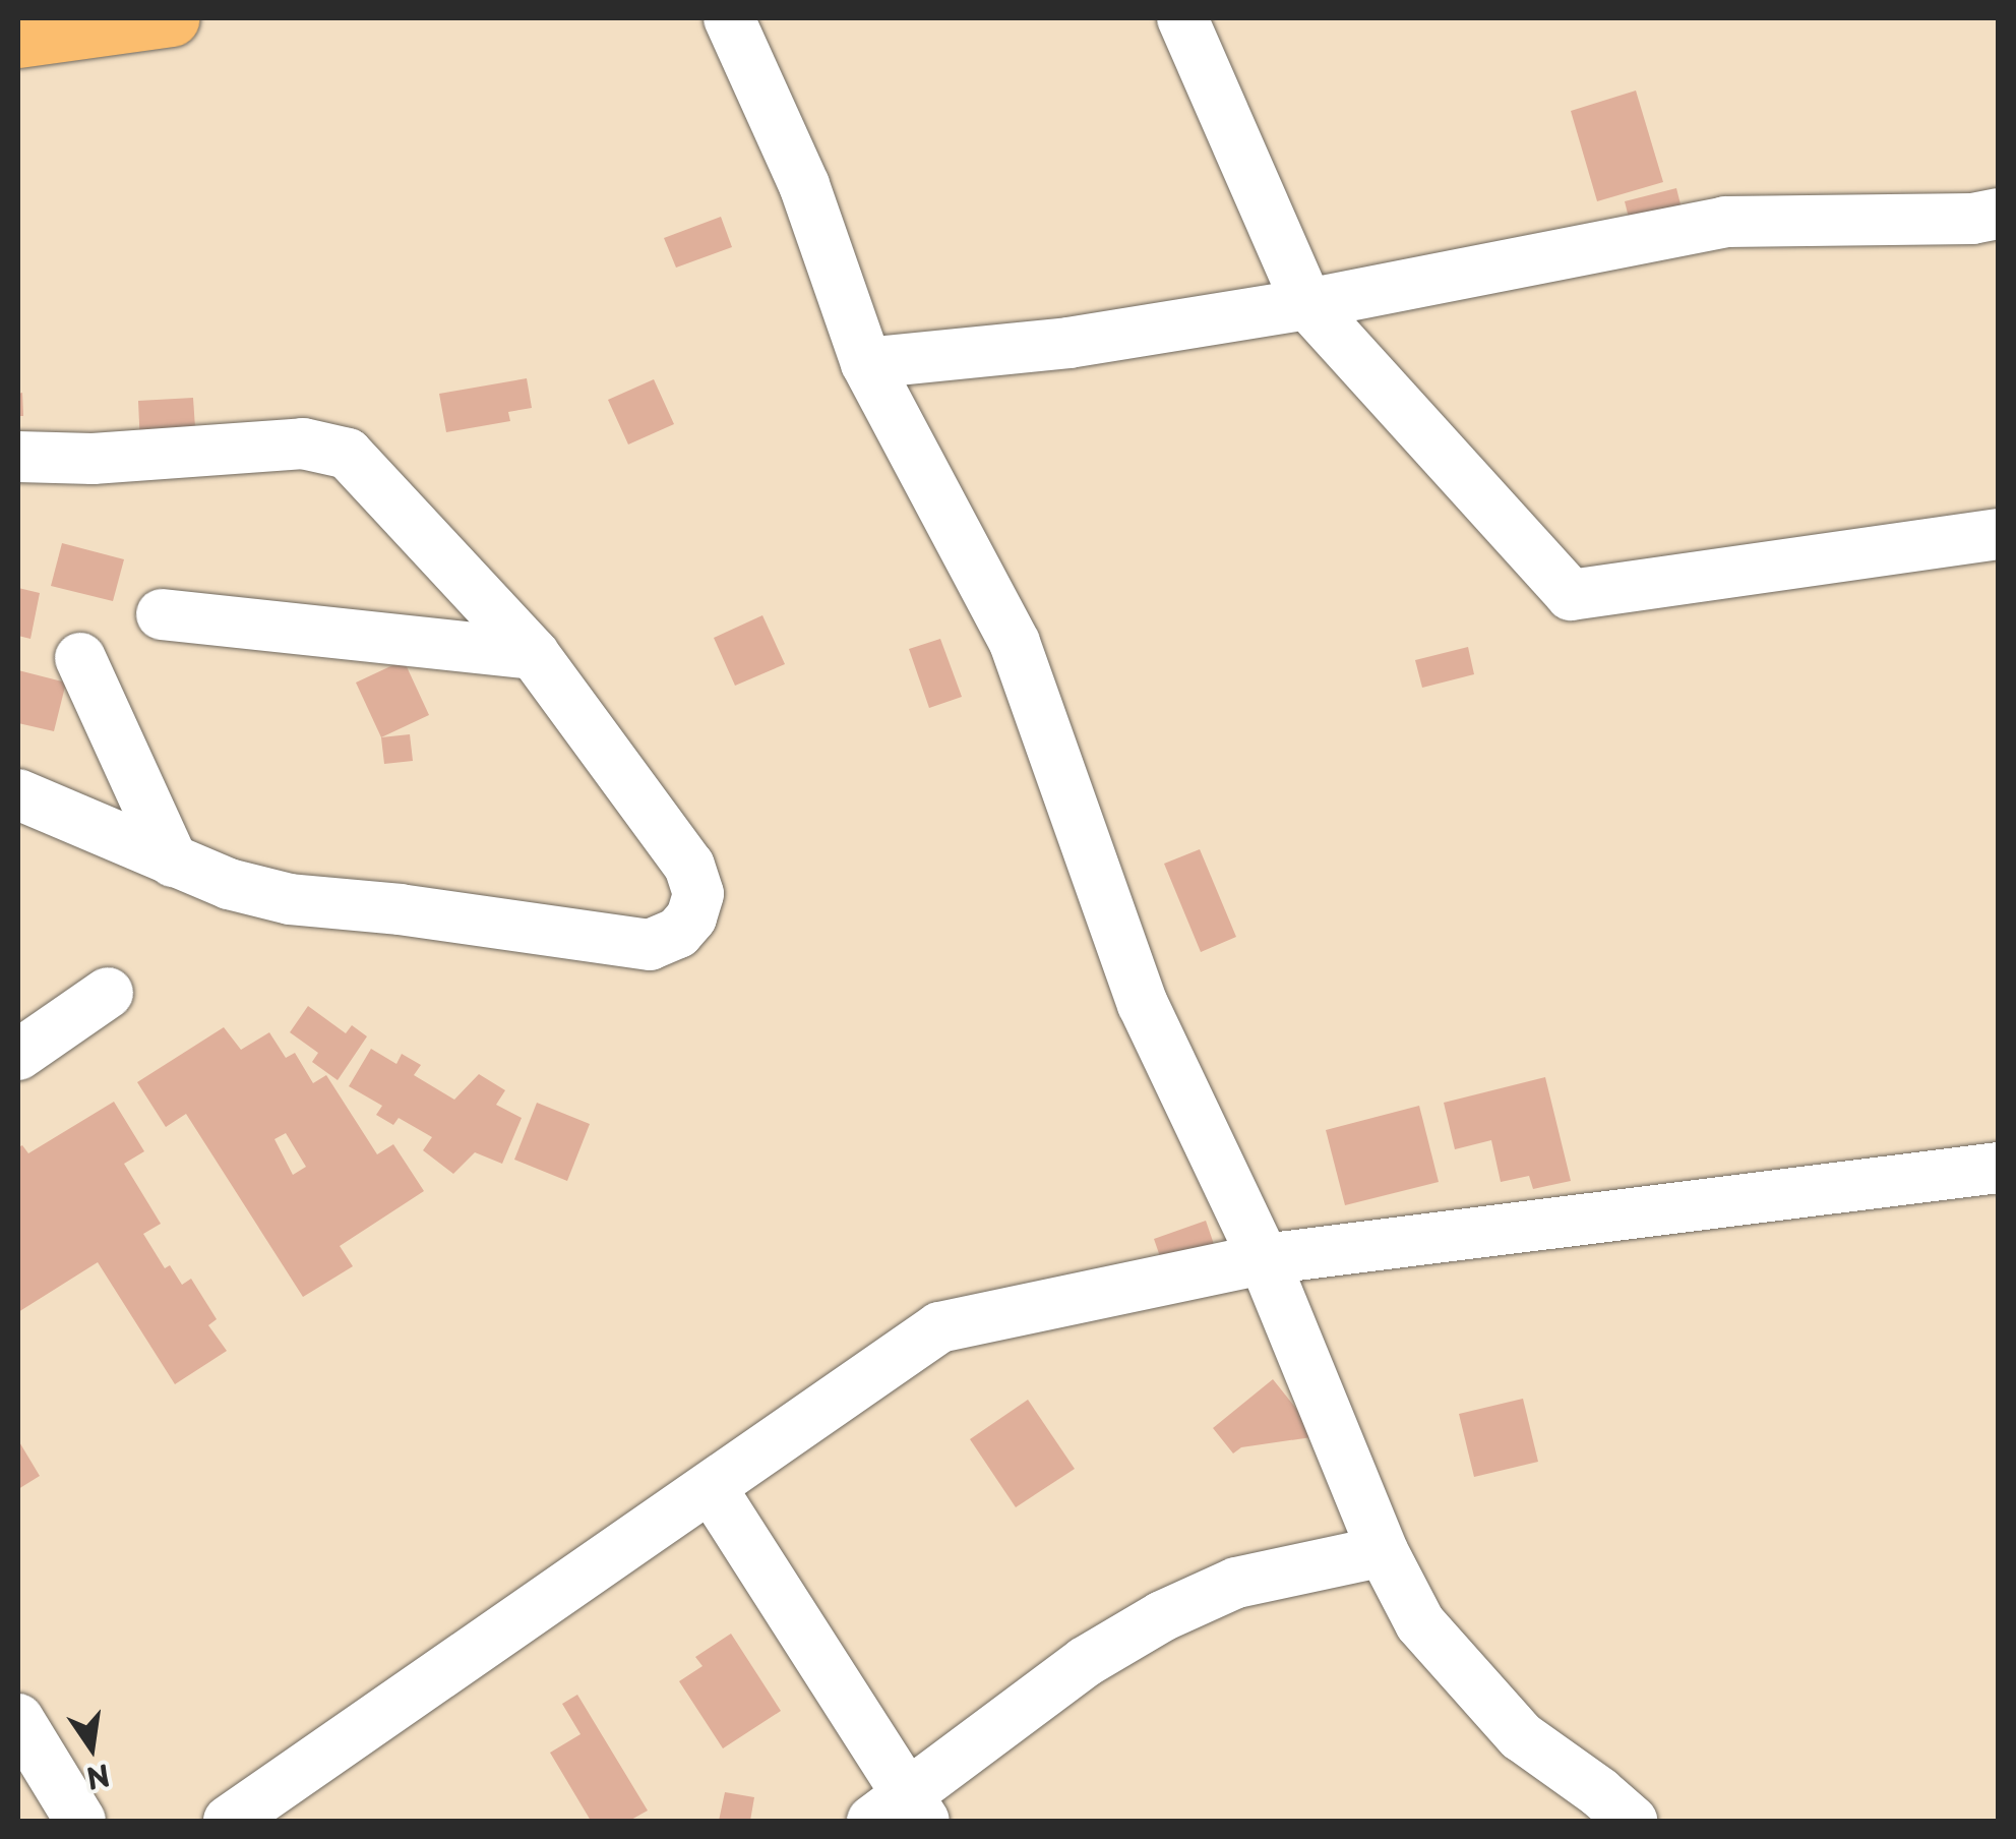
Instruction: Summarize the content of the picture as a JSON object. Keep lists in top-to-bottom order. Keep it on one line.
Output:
{"north":"bottom"}
